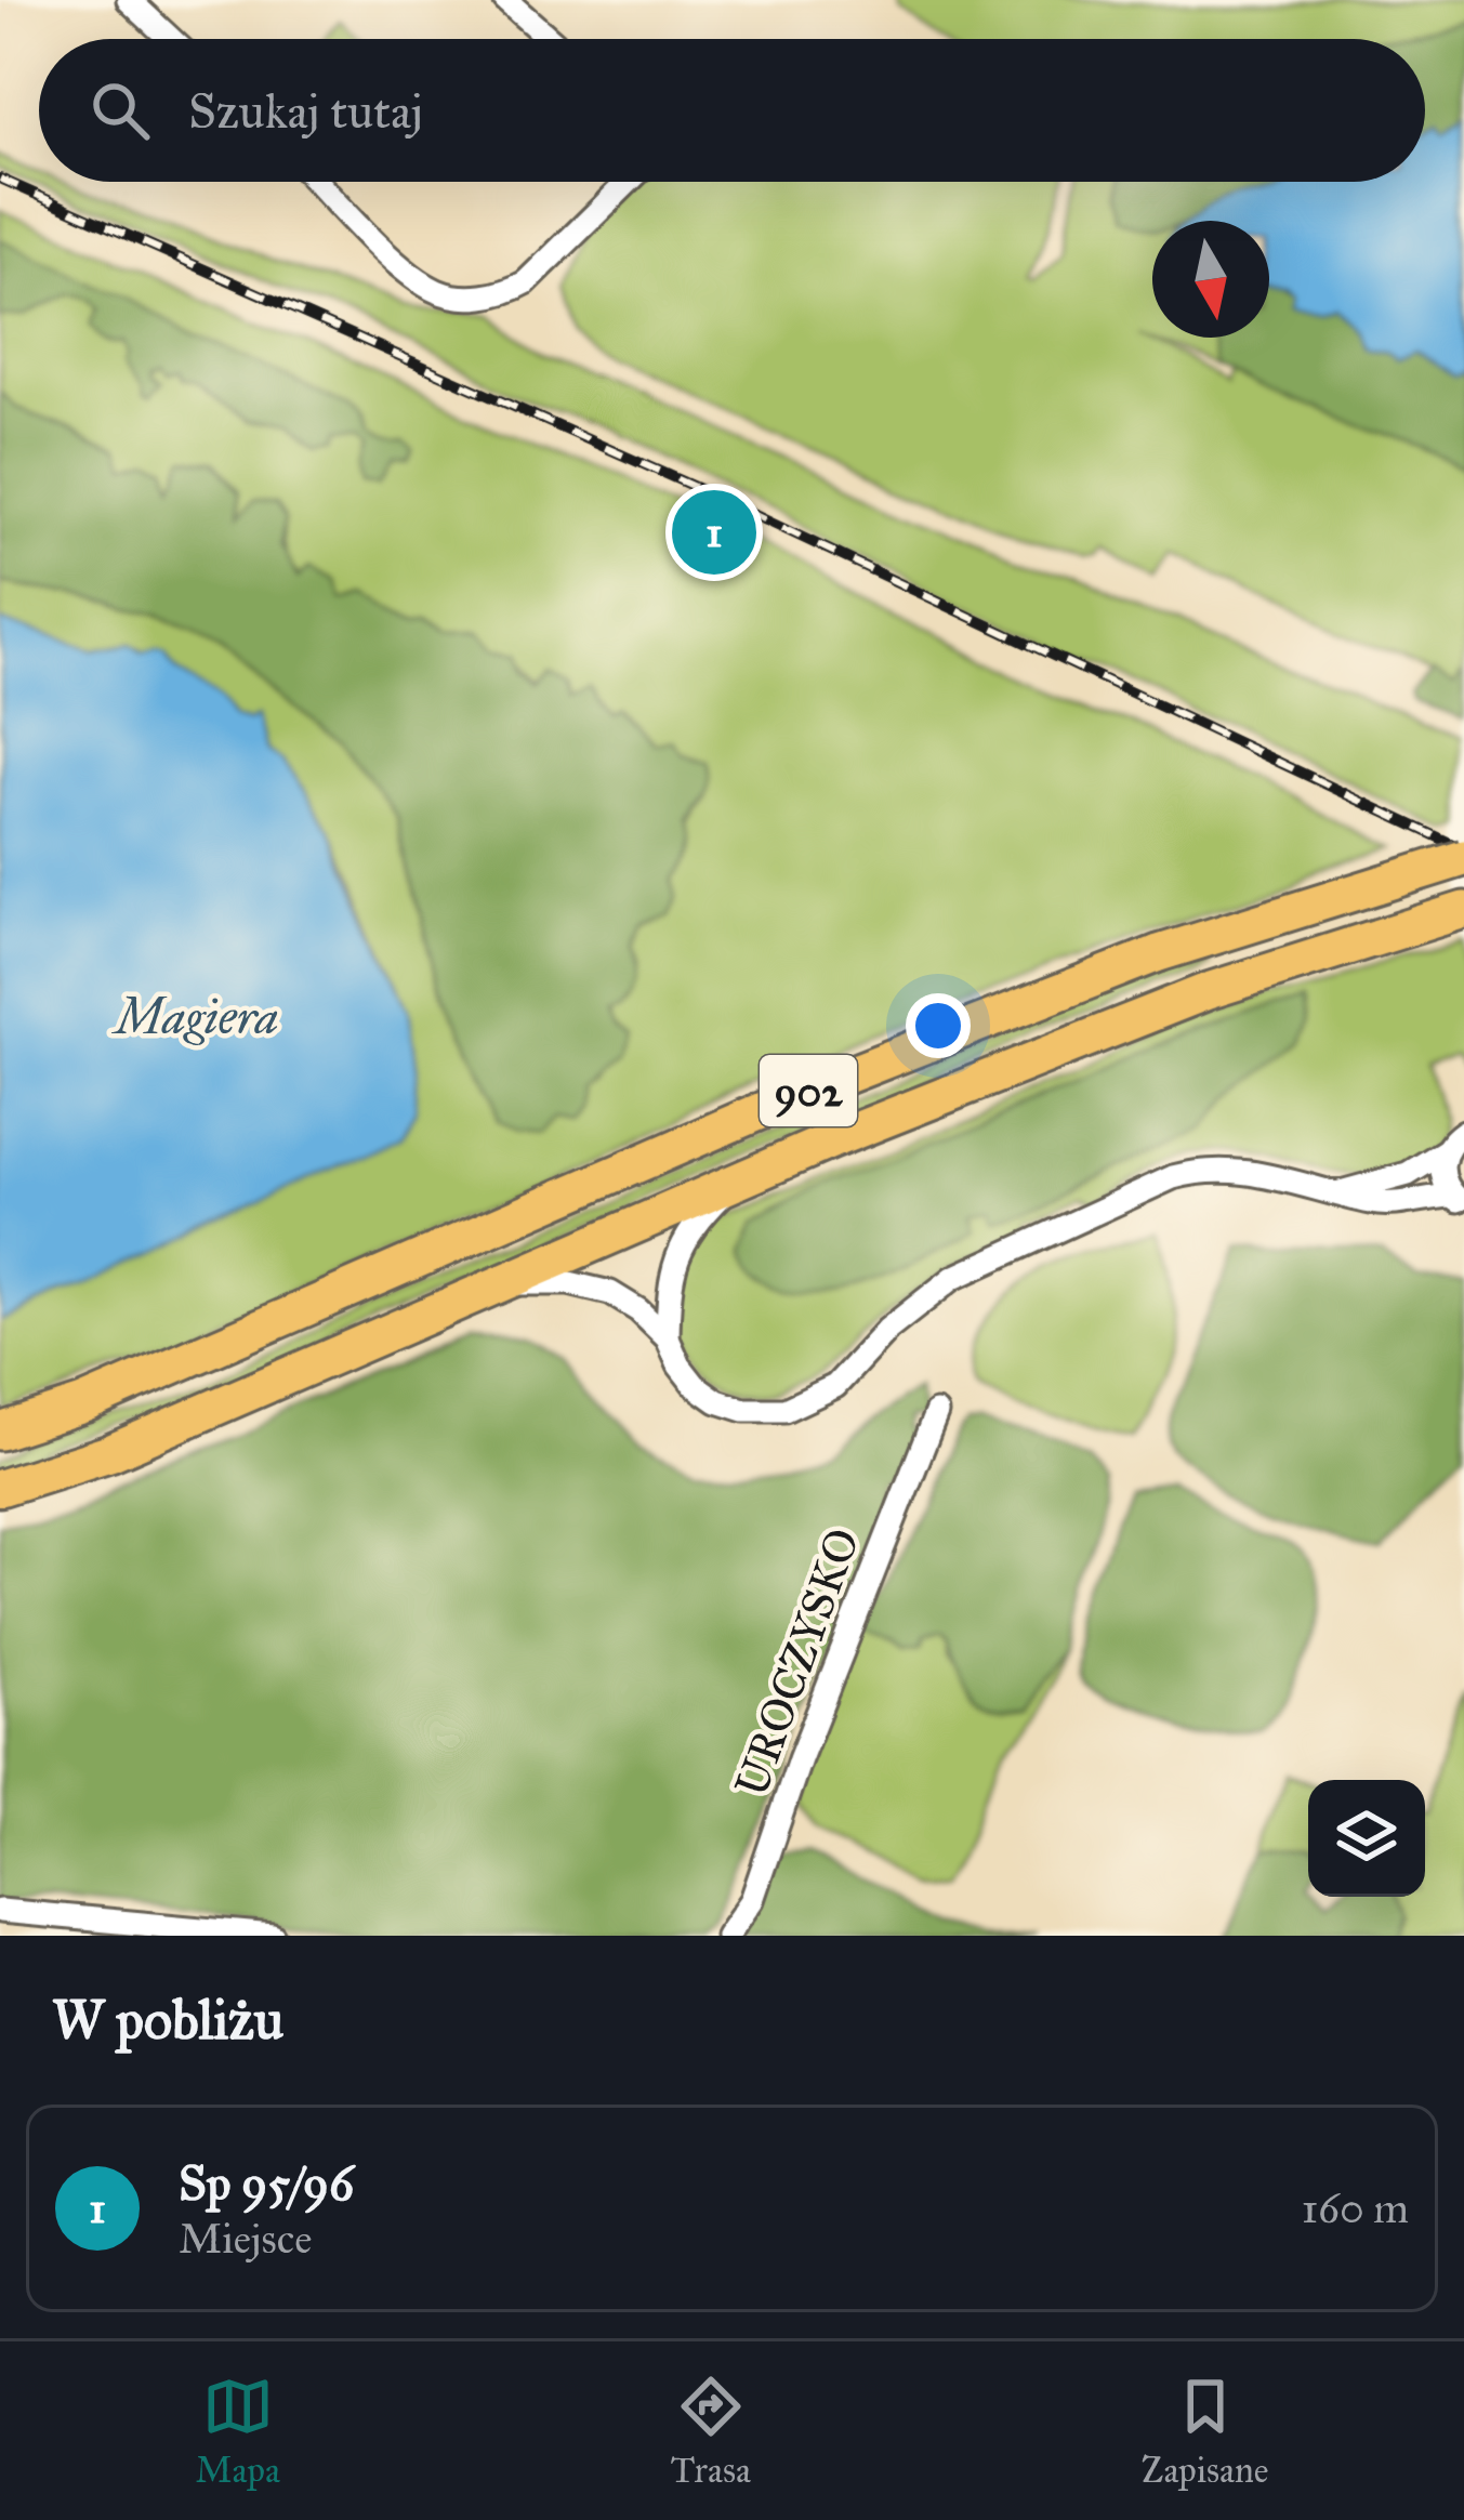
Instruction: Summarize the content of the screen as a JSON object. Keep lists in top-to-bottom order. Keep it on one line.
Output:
{"streets":{"main road":["902"],"street":["UROCZYSKO"]},"water":["Magiera"],"north":"bottom","page":{"search":"Szukaj tutaj","pins":"1","heading":"W pobliżu","list":[{"mark":"1","name":"Sp 95/96","note":"Miejsce","value":"160 m"}],"nav":["Mapa","Trasa","Zapisane"]}}
